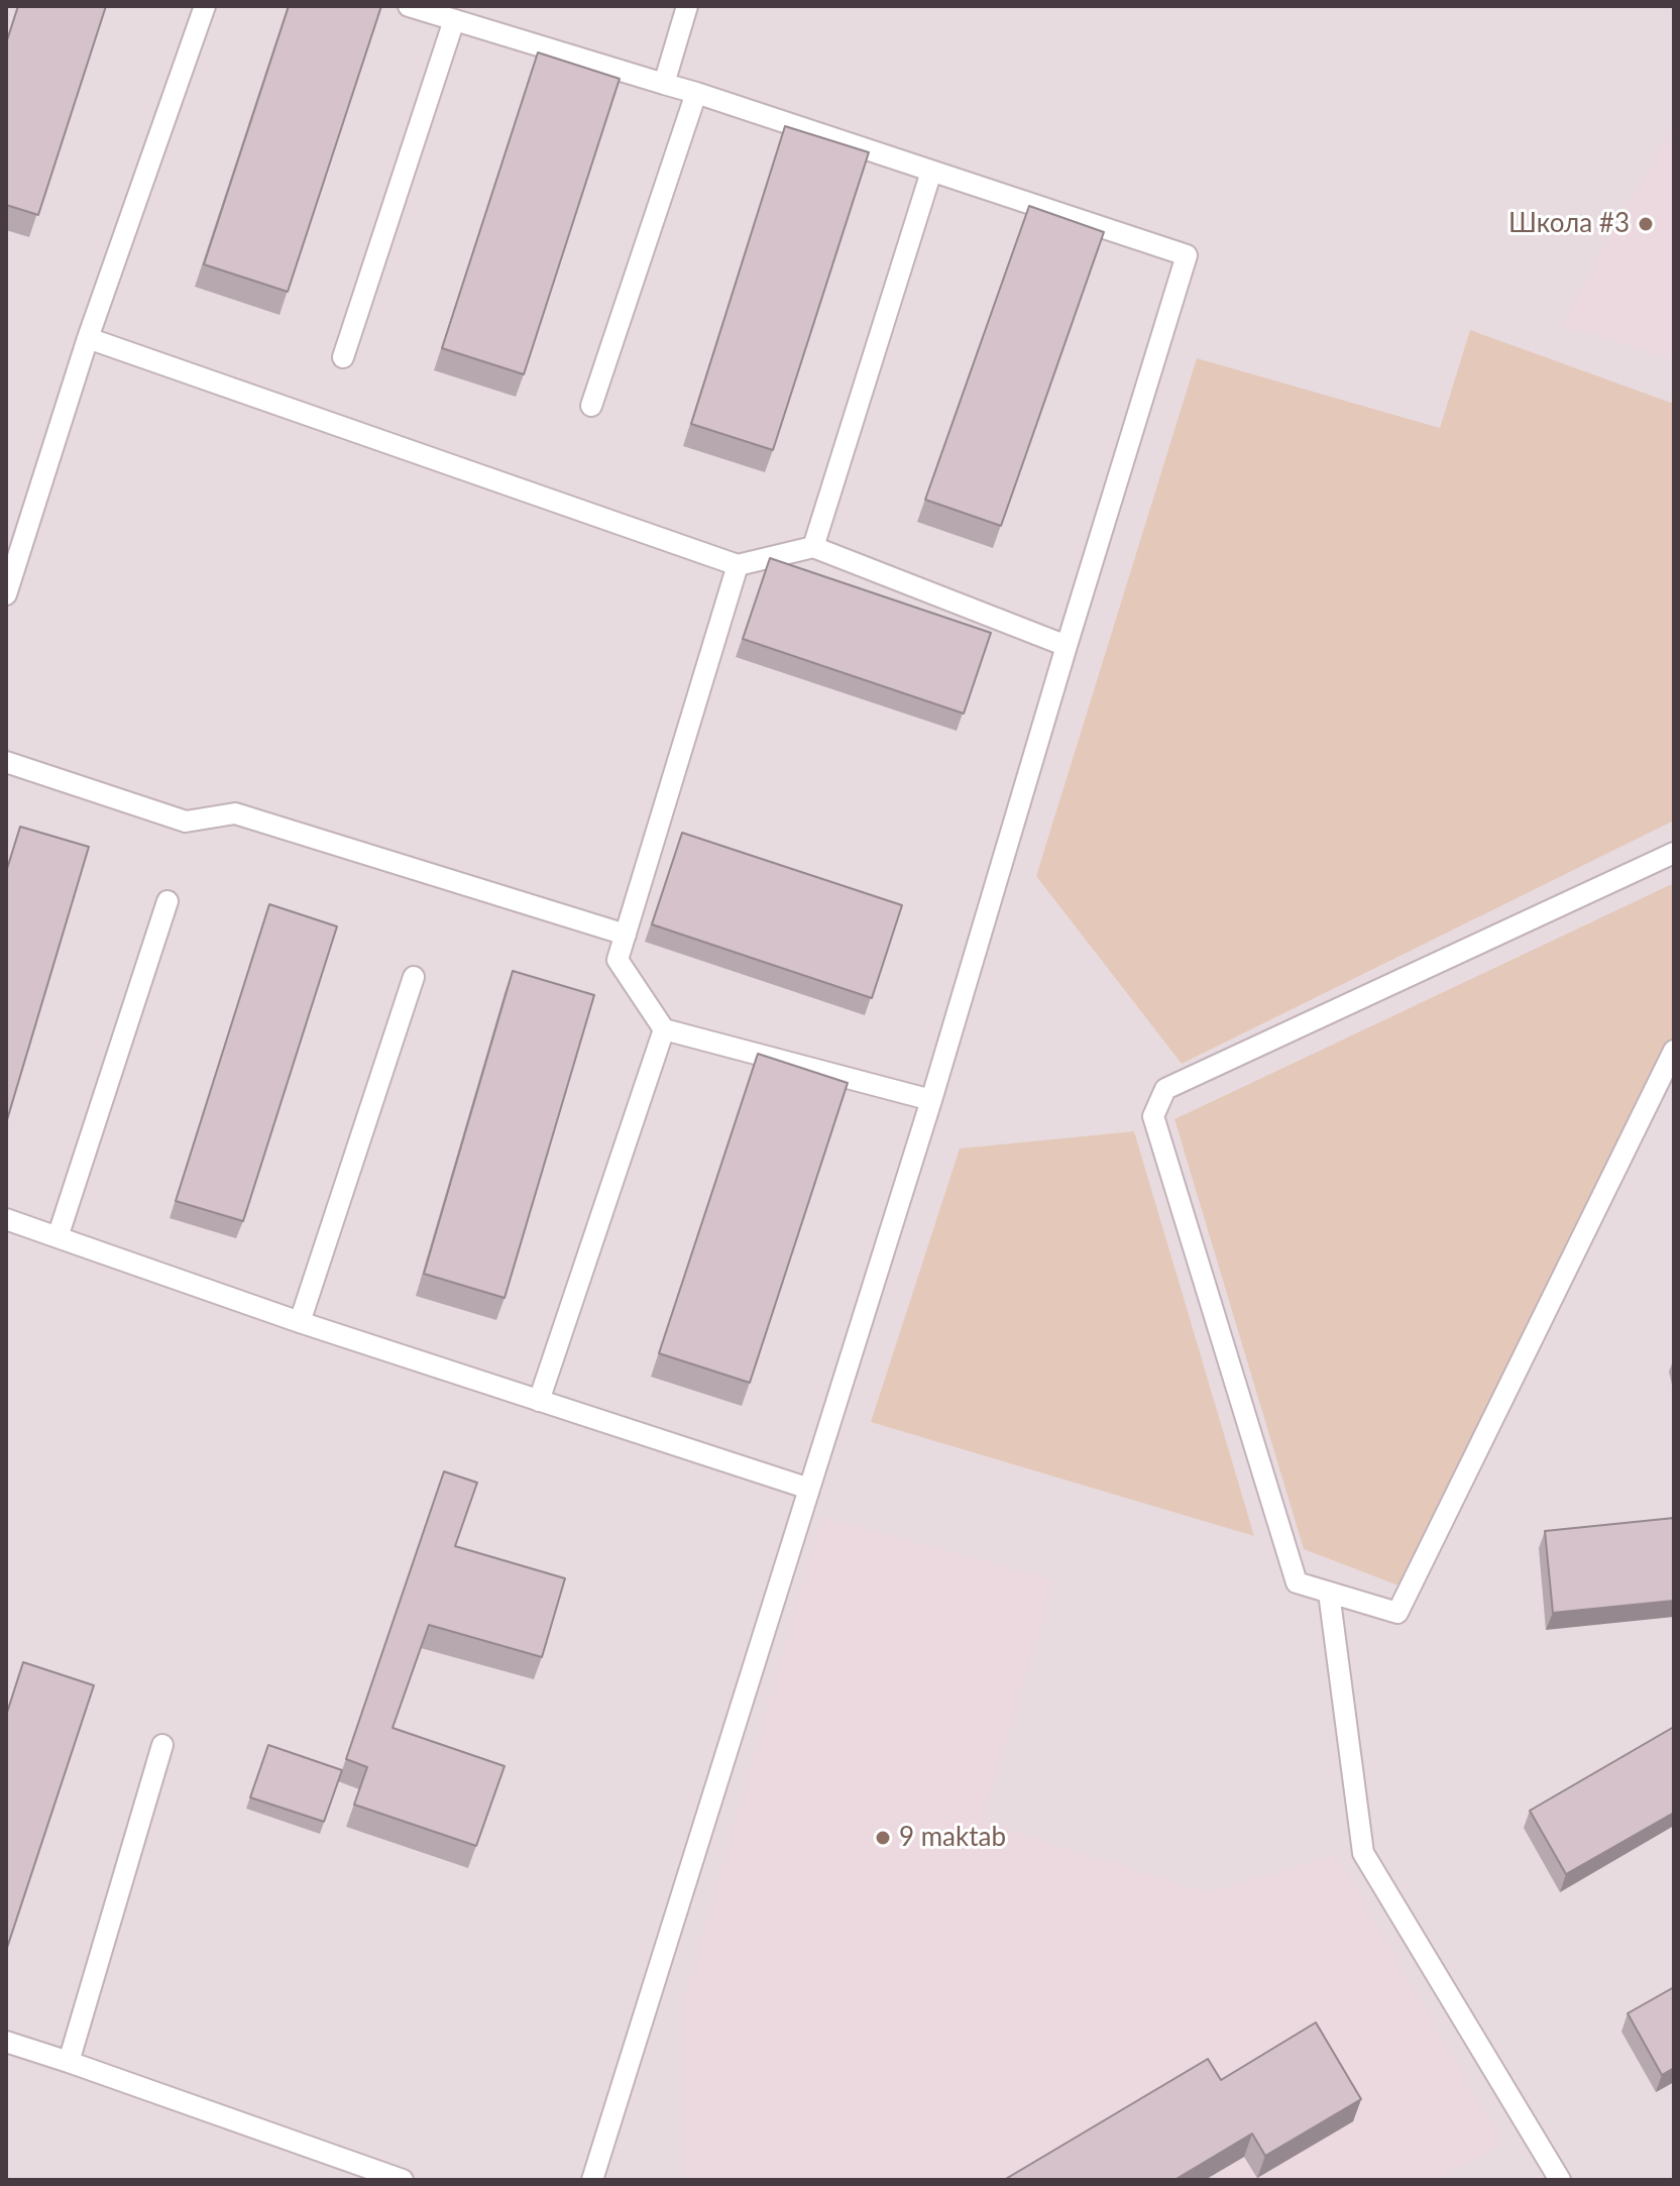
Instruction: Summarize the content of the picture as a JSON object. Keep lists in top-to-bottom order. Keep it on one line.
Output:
{"places":["Школа #3","9 maktab"]}
